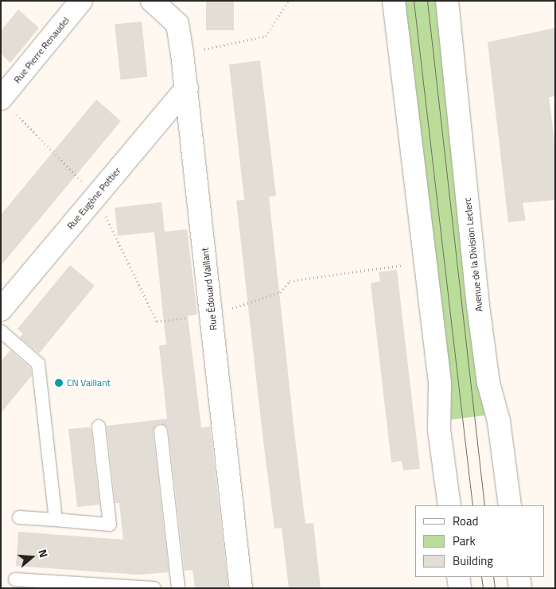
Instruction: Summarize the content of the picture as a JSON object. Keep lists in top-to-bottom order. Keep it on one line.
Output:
{"streets":{"main road":["Rue Pierre Renaudel","Rue Eugène Pottier","Avenue de la Division Leclerc","Rue Édouard Vaillant"]},"crossings":[["Rue Eugène Pottier","Rue Édouard Vaillant"]],"places":["CN Vaillant"],"legend":["Road","Park","Building"],"north":"right"}
